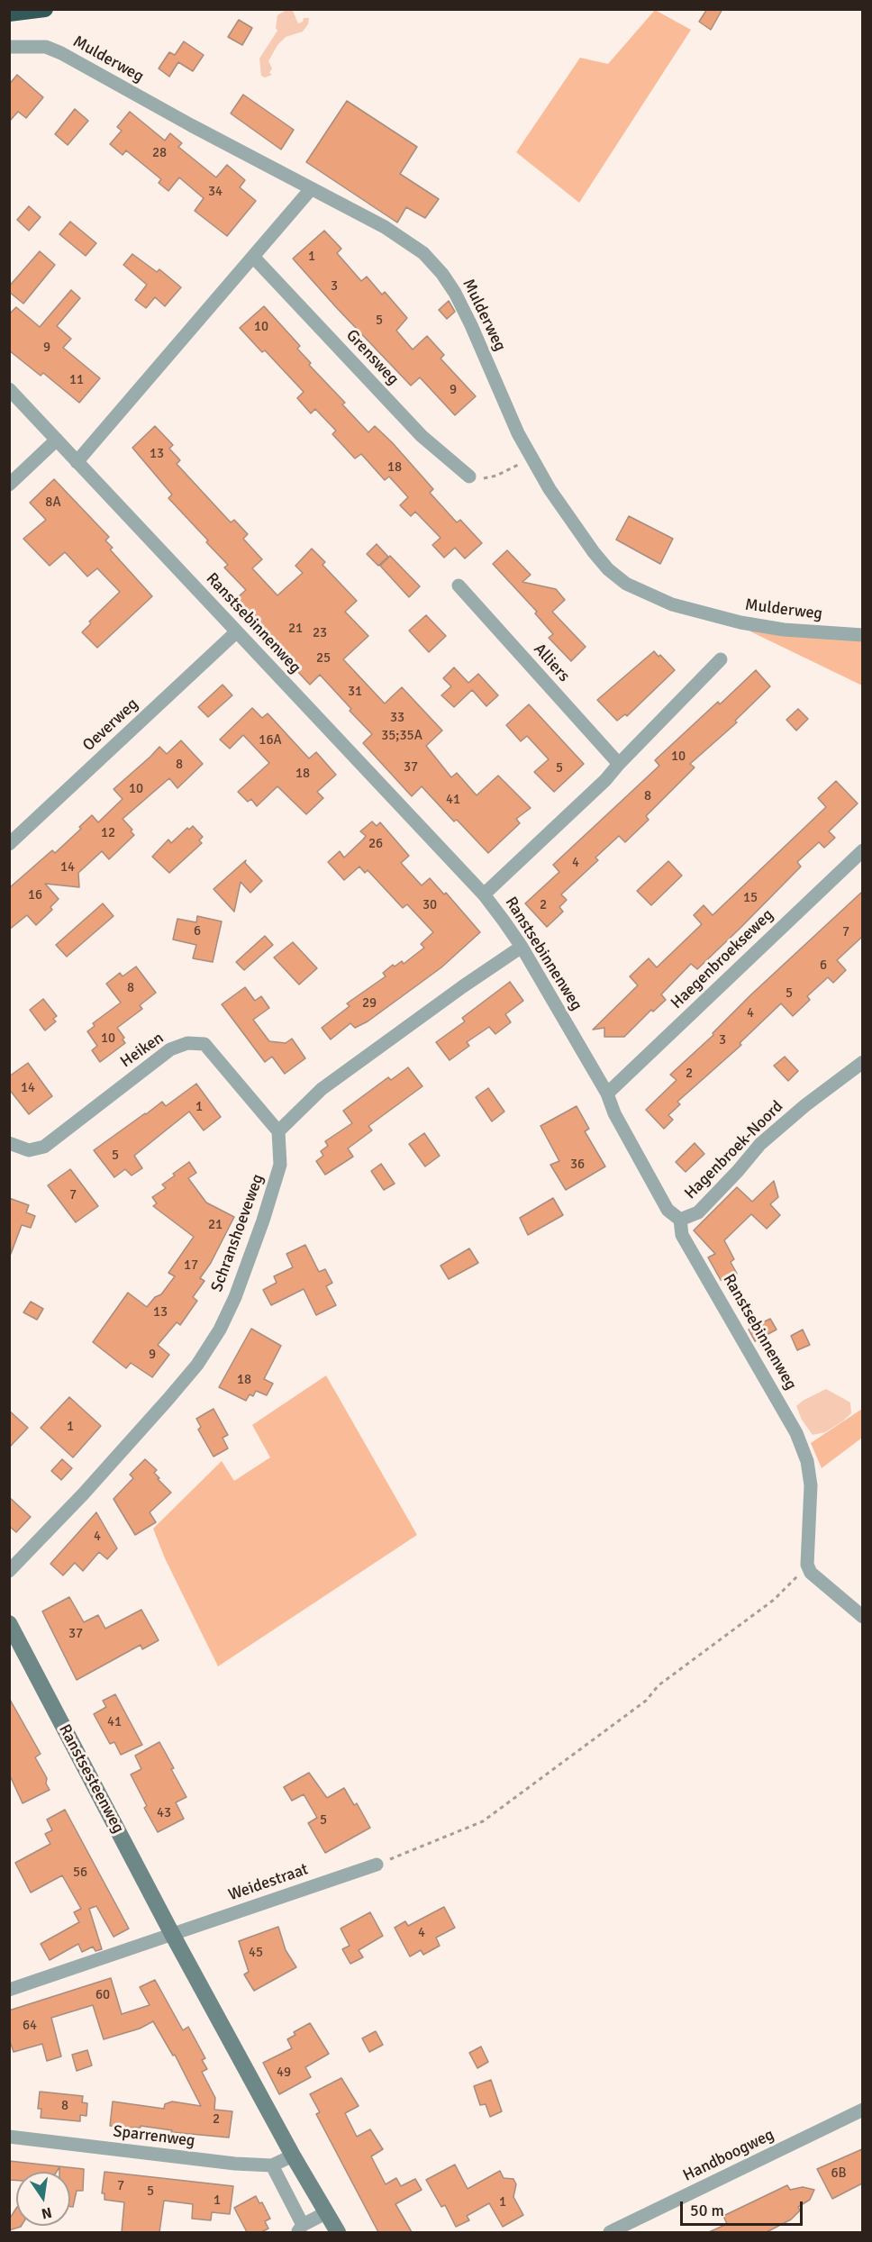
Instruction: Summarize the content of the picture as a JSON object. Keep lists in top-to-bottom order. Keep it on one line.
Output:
{"streets":{"street":["Mulderweg","Grensweg","Ranstsebinnenweg","Alliers","Oeverweg","Haegenbroekseweg","Heiken","Hagenbroek-Noord","Schranshoeveweg","Ranstsesteenweg","Weidestraat","Sparrenweg","Handboogweg"]},"crossings":[["Ranstsebinnenweg","Oeverweg"],["Ranstsebinnenweg","Haegenbroekseweg"],["Ranstsebinnenweg","Hagenbroek-Noord"],["Heiken","Schranshoeveweg"],["Ranstsesteenweg","Weidestraat"],["Ranstsesteenweg","Sparrenweg"]],"house_numbers":["28","34","1","3","5","10","9","11","9","13","18","8A","21","23","25","31","33","35;35A","16A","10","8","37","5","18","10","8","41","12","26","4","14","16","15","30","2","6","7","6","8","5","29","4","10","3","2","14","1","5","36","7","21","17","13","9","18","1","4","37","41","43","5","56","4","45","60","64","49","8","2","6B","7","5","1","1"],"scale_bar":"50 m","north":"bottom"}
